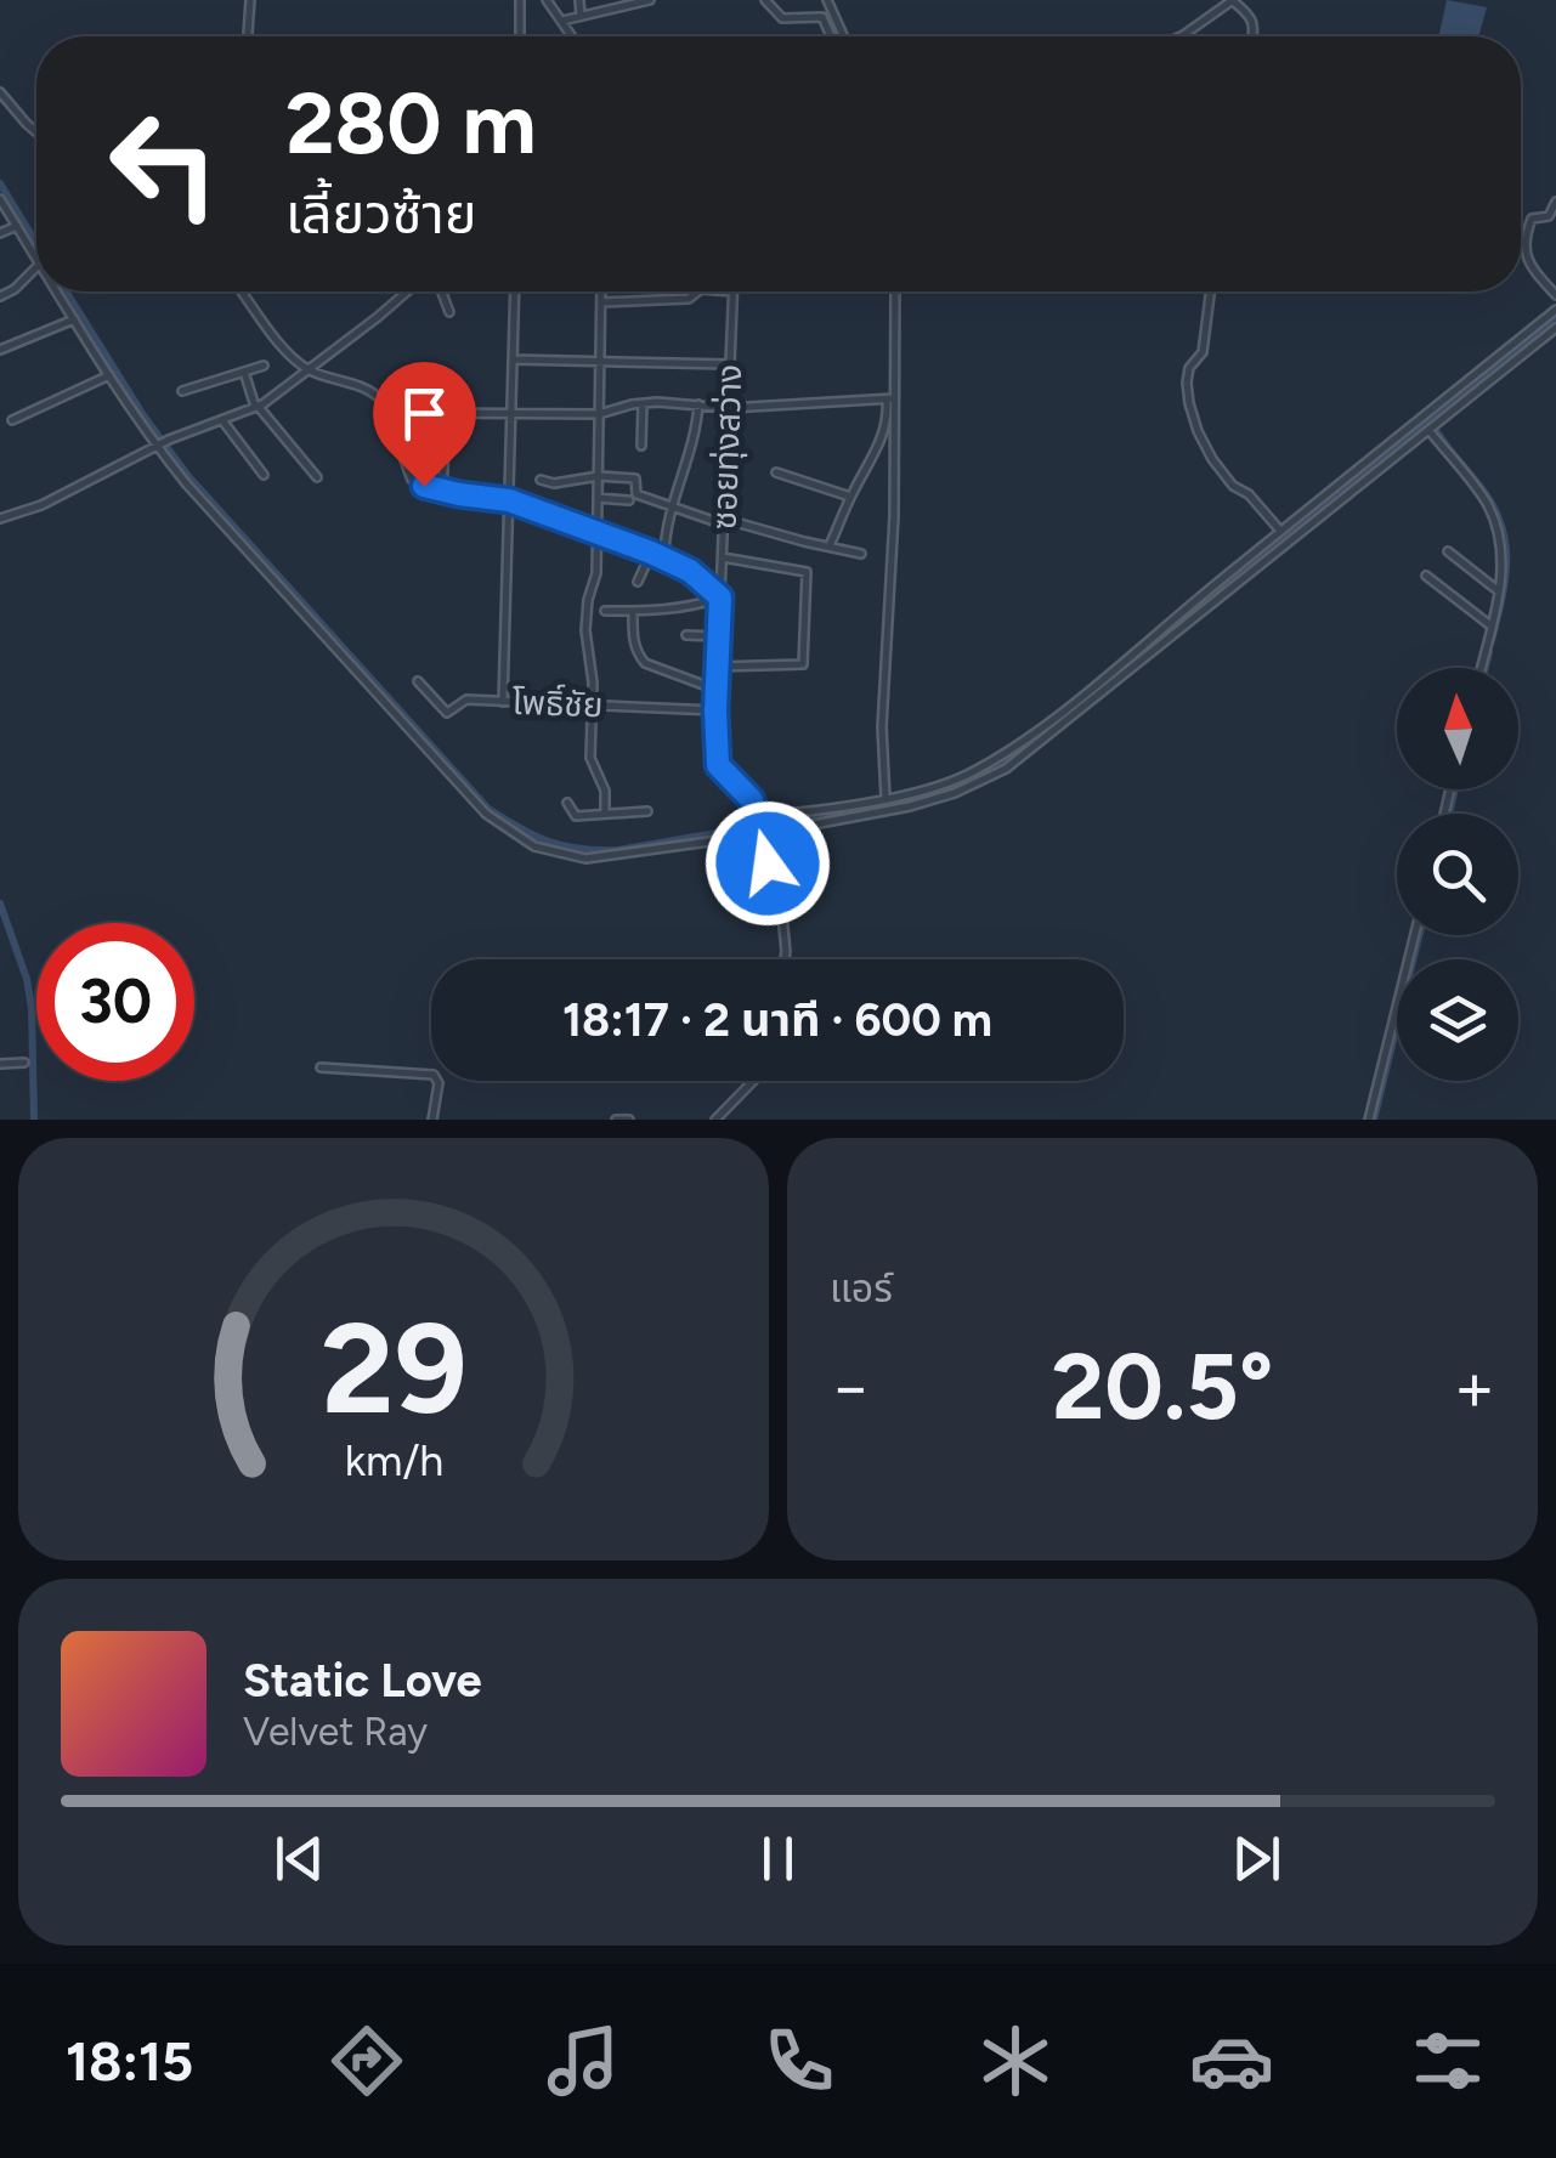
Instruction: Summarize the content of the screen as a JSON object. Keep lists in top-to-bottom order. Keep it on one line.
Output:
{"streets":{"street":["ซอยทุ่งสว่าง","โพธิ์ชัย"]},"crossings":[["ซอยทุ่งสว่าง","โพธิ์ชัย"]],"north":"top","page":{"turn":["280 m","เลี้ยวซ้าย"],"limit":"30","trip":"18:17 · 2 นาที · 600 m","tile":"แอร์","heat":["−","20.5°","+"],"song":["Static Love","Velvet Ray"],"tabs":"18:15","gauge":["29","km/h"]}}
